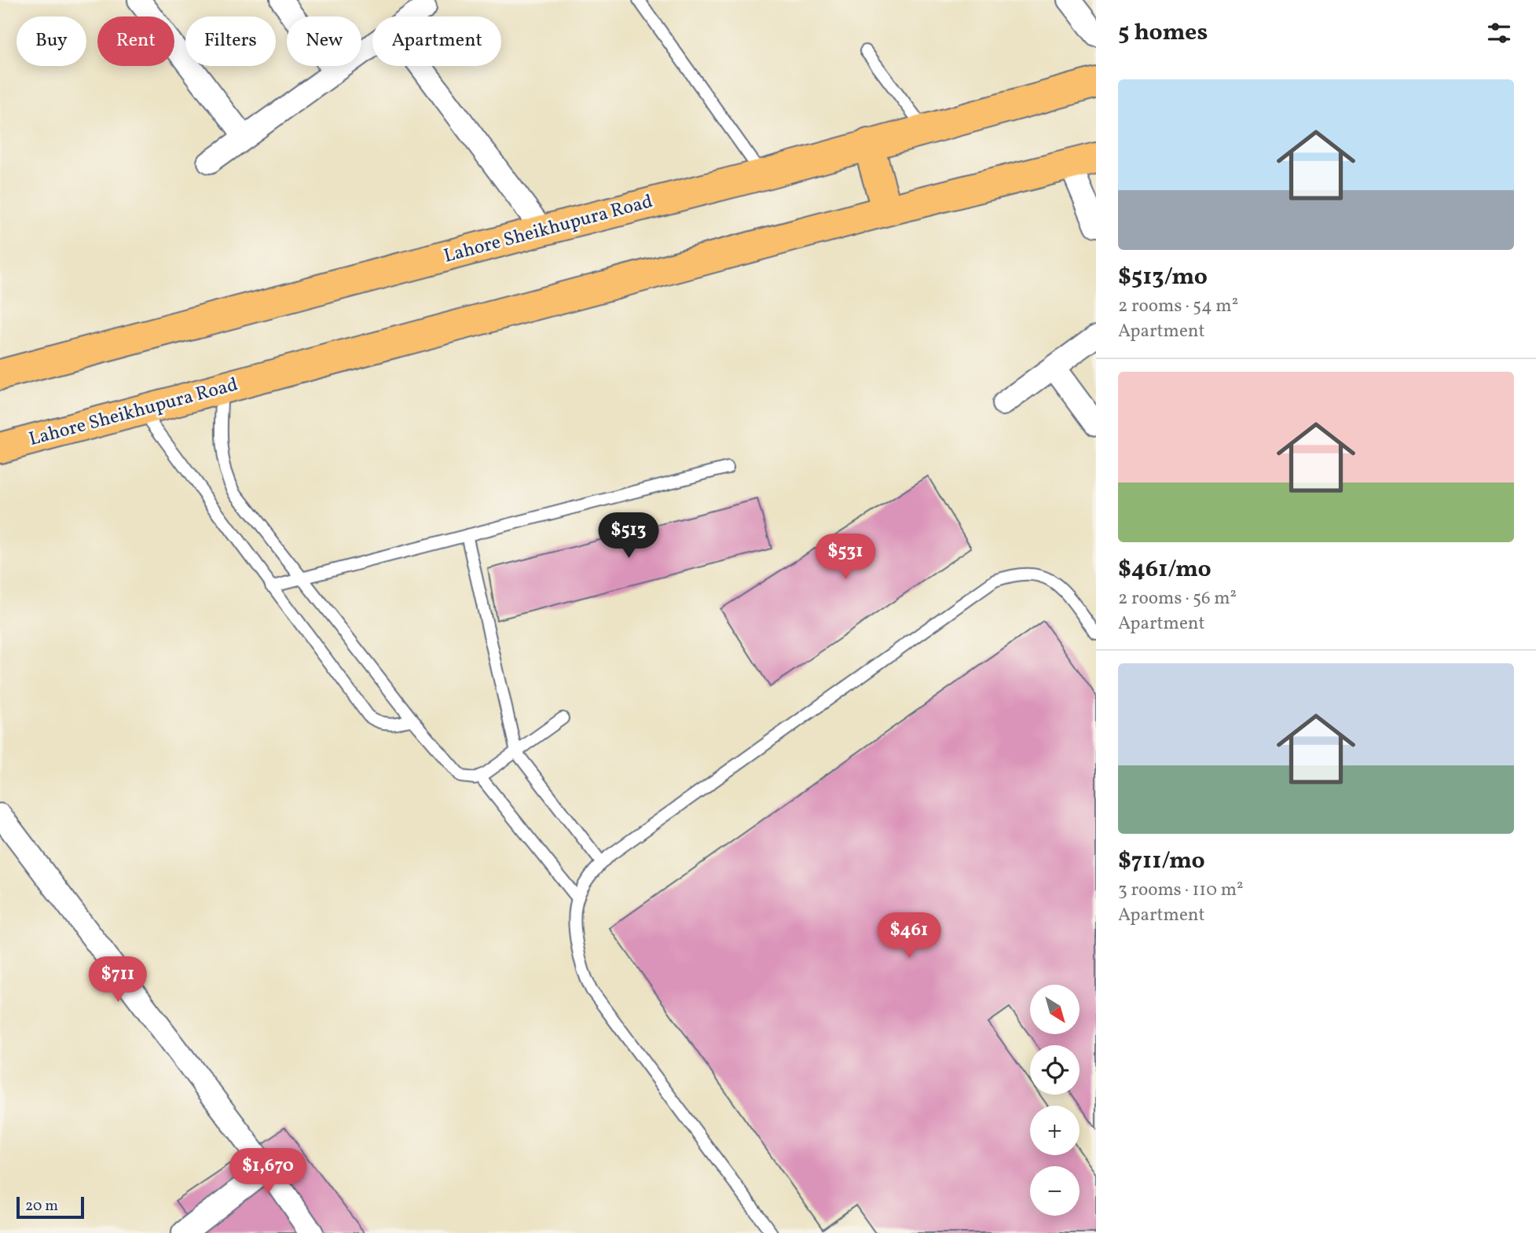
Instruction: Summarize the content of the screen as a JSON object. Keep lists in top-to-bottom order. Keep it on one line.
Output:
{"streets":{"highway":["Lahore Sheikhupura Road"]},"scale_bar":"20 m","north":"bottom right","page":{"heading":"5 homes","chip":["Buy","Rent","Filters","New","Apartment"],"list":[{"name":"$513/mo","note":"2 rooms · 54 m² · Apartment"},{"name":"$461/mo","note":"2 rooms · 56 m² · Apartment"},{"name":"$711/mo","note":"3 rooms · 110 m² · Apartment"}],"price":["$513","$531","$461","$711","$1,670"],"map_buttons":["+","−"],"scale":"20 m"}}
